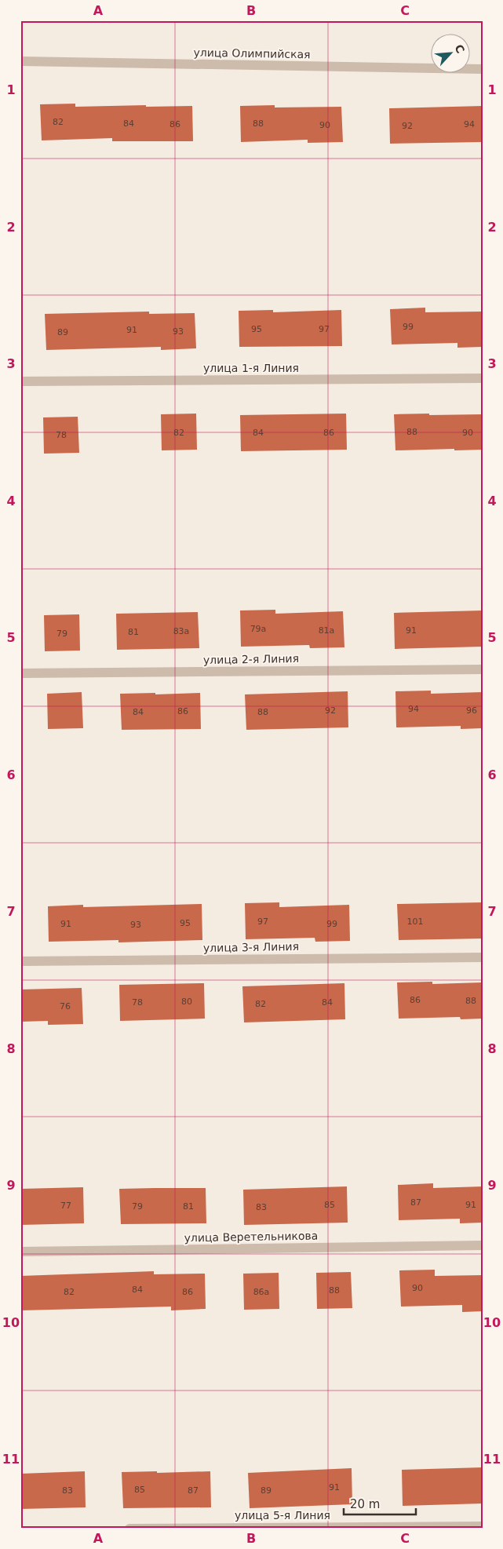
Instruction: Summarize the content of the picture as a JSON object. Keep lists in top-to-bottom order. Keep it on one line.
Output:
{"streets":{"street":["улица Олимпийская","улица 1-я Линия","улица 2-я Линия","улица 3-я Линия","улица Веретельникова","улица 5-я Линия"]},"house_numbers":["82","84","88","86","94","90","92","99","95","97","91","93","89","88","82","84","86","90","78","79а","81а","91","83а","81","79","94","92","96","86","84","88","97","101","95","91","99","93","86","88","80","78","84","82","76","87","85","91","77","79","81","83","90","84","88","82","86","86а","91","85","83","87","89"],"scale_bar":"20 m","north":"top right","grid":{"columns":["A","B","C"],"rows":["1","2","3","4","5","6","7","8","9","10","11"]}}
